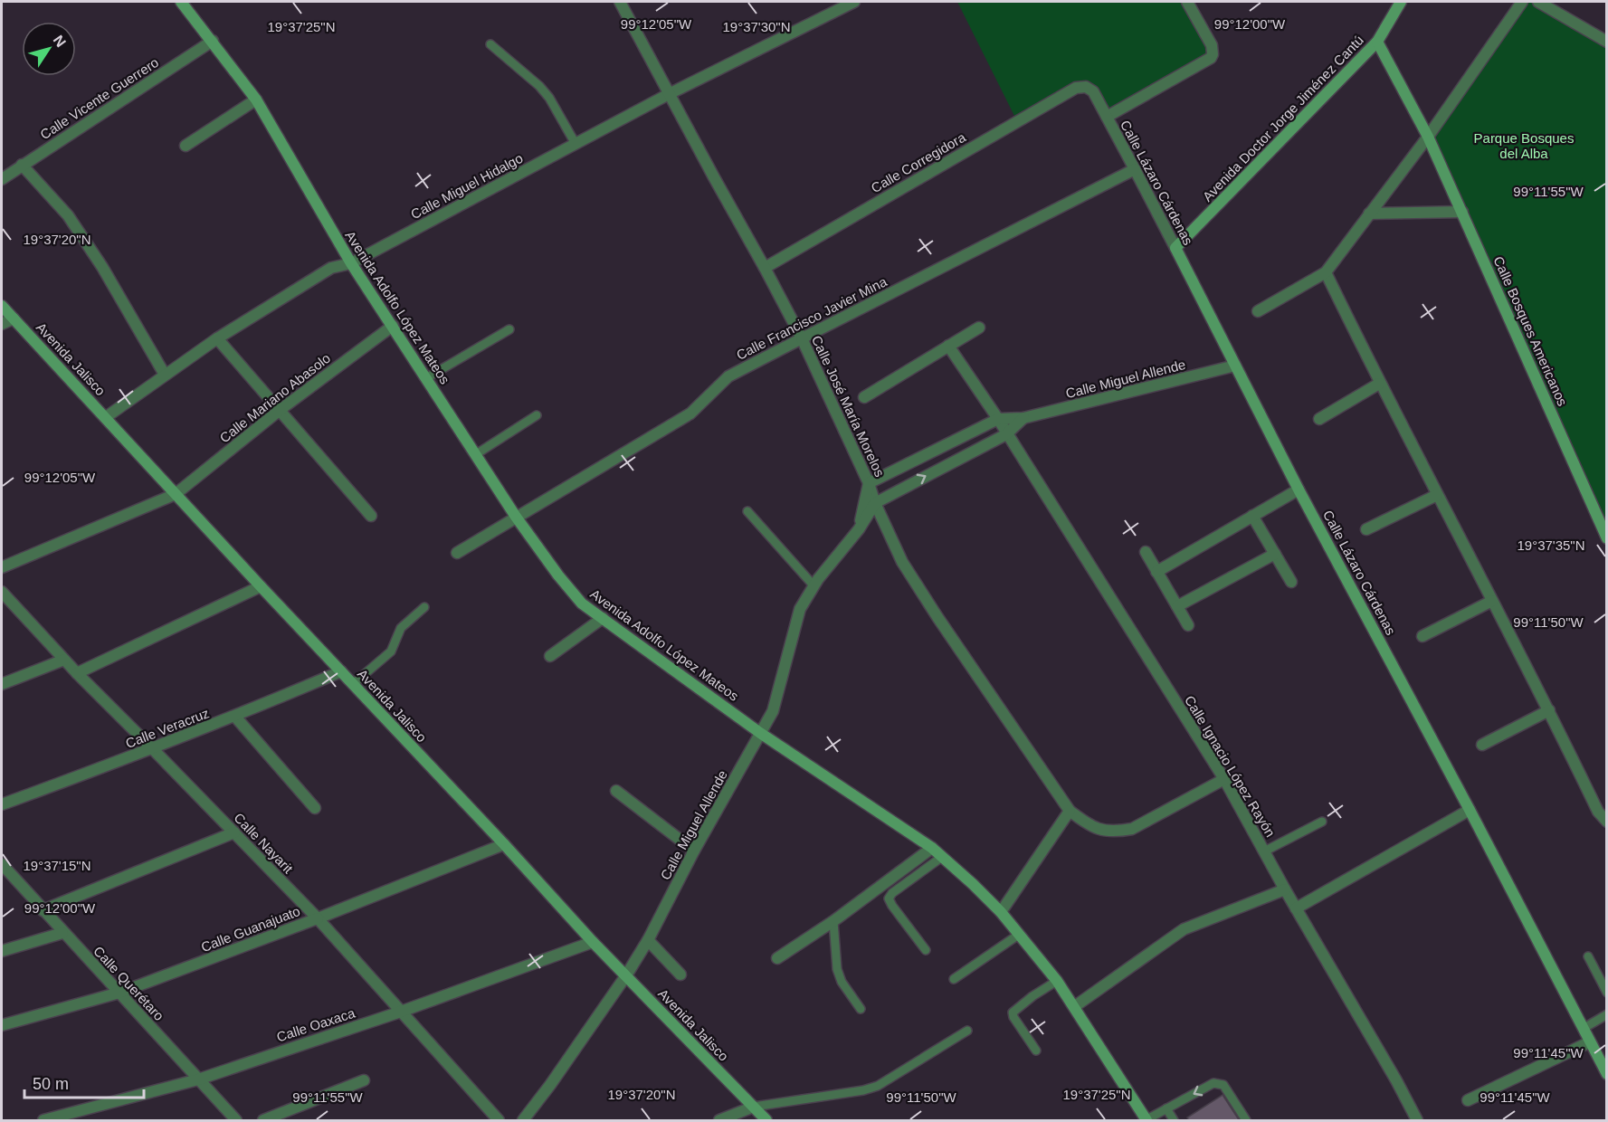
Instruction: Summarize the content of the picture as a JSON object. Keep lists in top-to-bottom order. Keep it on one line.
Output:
{"streets":{"main road":["Avenida Doctor Jorge Jiménez Cantú","Calle Lázaro Cárdenas","Avenida Adolfo López Mateos","Calle Bosques Americanos","Avenida Jalisco"],"street":["Calle Vicente Guerrero","Calle Corregidora","Calle Miguel Hidalgo","Calle Francisco Javier Mina","Calle Miguel Allende","Calle Mariano Abasolo","Calle José María Morelos","Calle Veracruz","Calle Ignacio López Rayón","Calle Nayarit","Calle Guanajuato","Calle Querétaro","Calle Oaxaca"]},"crossings":[["Calle Vicente Guerrero","Avenida Adolfo López Mateos"],["Avenida Doctor Jorge Jiménez Cantú","Calle Lázaro Cárdenas"],["Avenida Doctor Jorge Jiménez Cantú","Calle Bosques Americanos"],["Calle Corregidora","Calle Lázaro Cárdenas"],["Calle Corregidora","Calle José María Morelos"],["Calle Lázaro Cárdenas","Calle Francisco Javier Mina"],["Calle Lázaro Cárdenas","Calle Miguel Allende"],["Calle Miguel Hidalgo","Avenida Adolfo López Mateos"],["Calle Miguel Hidalgo","Avenida Jalisco"],["Calle Miguel Hidalgo","Calle José María Morelos"],["Avenida Adolfo López Mateos","Calle Francisco Javier Mina"],["Avenida Adolfo López Mateos","Calle Miguel Allende"],["Avenida Adolfo López Mateos","Calle Mariano Abasolo"],["Calle Francisco Javier Mina","Calle José María Morelos"],["Avenida Jalisco","Calle Miguel Allende"],["Avenida Jalisco","Calle Mariano Abasolo"],["Avenida Jalisco","Calle Veracruz"],["Avenida Jalisco","Calle Guanajuato"],["Avenida Jalisco","Calle Oaxaca"],["Calle Miguel Allende","Calle José María Morelos"],["Calle Miguel Allende","Calle Ignacio López Rayón"],["Calle José María Morelos","Calle Ignacio López Rayón"],["Calle Veracruz","Calle Nayarit"],["Calle Nayarit","Calle Guanajuato"],["Calle Nayarit","Calle Oaxaca"],["Calle Guanajuato","Calle Querétaro"],["Calle Querétaro","Calle Oaxaca"]],"parks":["Parque Bosques del Alba"],"scale_bar":"50 m","north":"top right","coordinates":["99°12'00\"W","99°12'05\"W","19°37'25\"N","19°37'30\"N","99°11'55\"W","19°37'20\"N","19°37'35\"N","99°11'50\"W","19°37'15\"N","99°11'45\"W"]}
